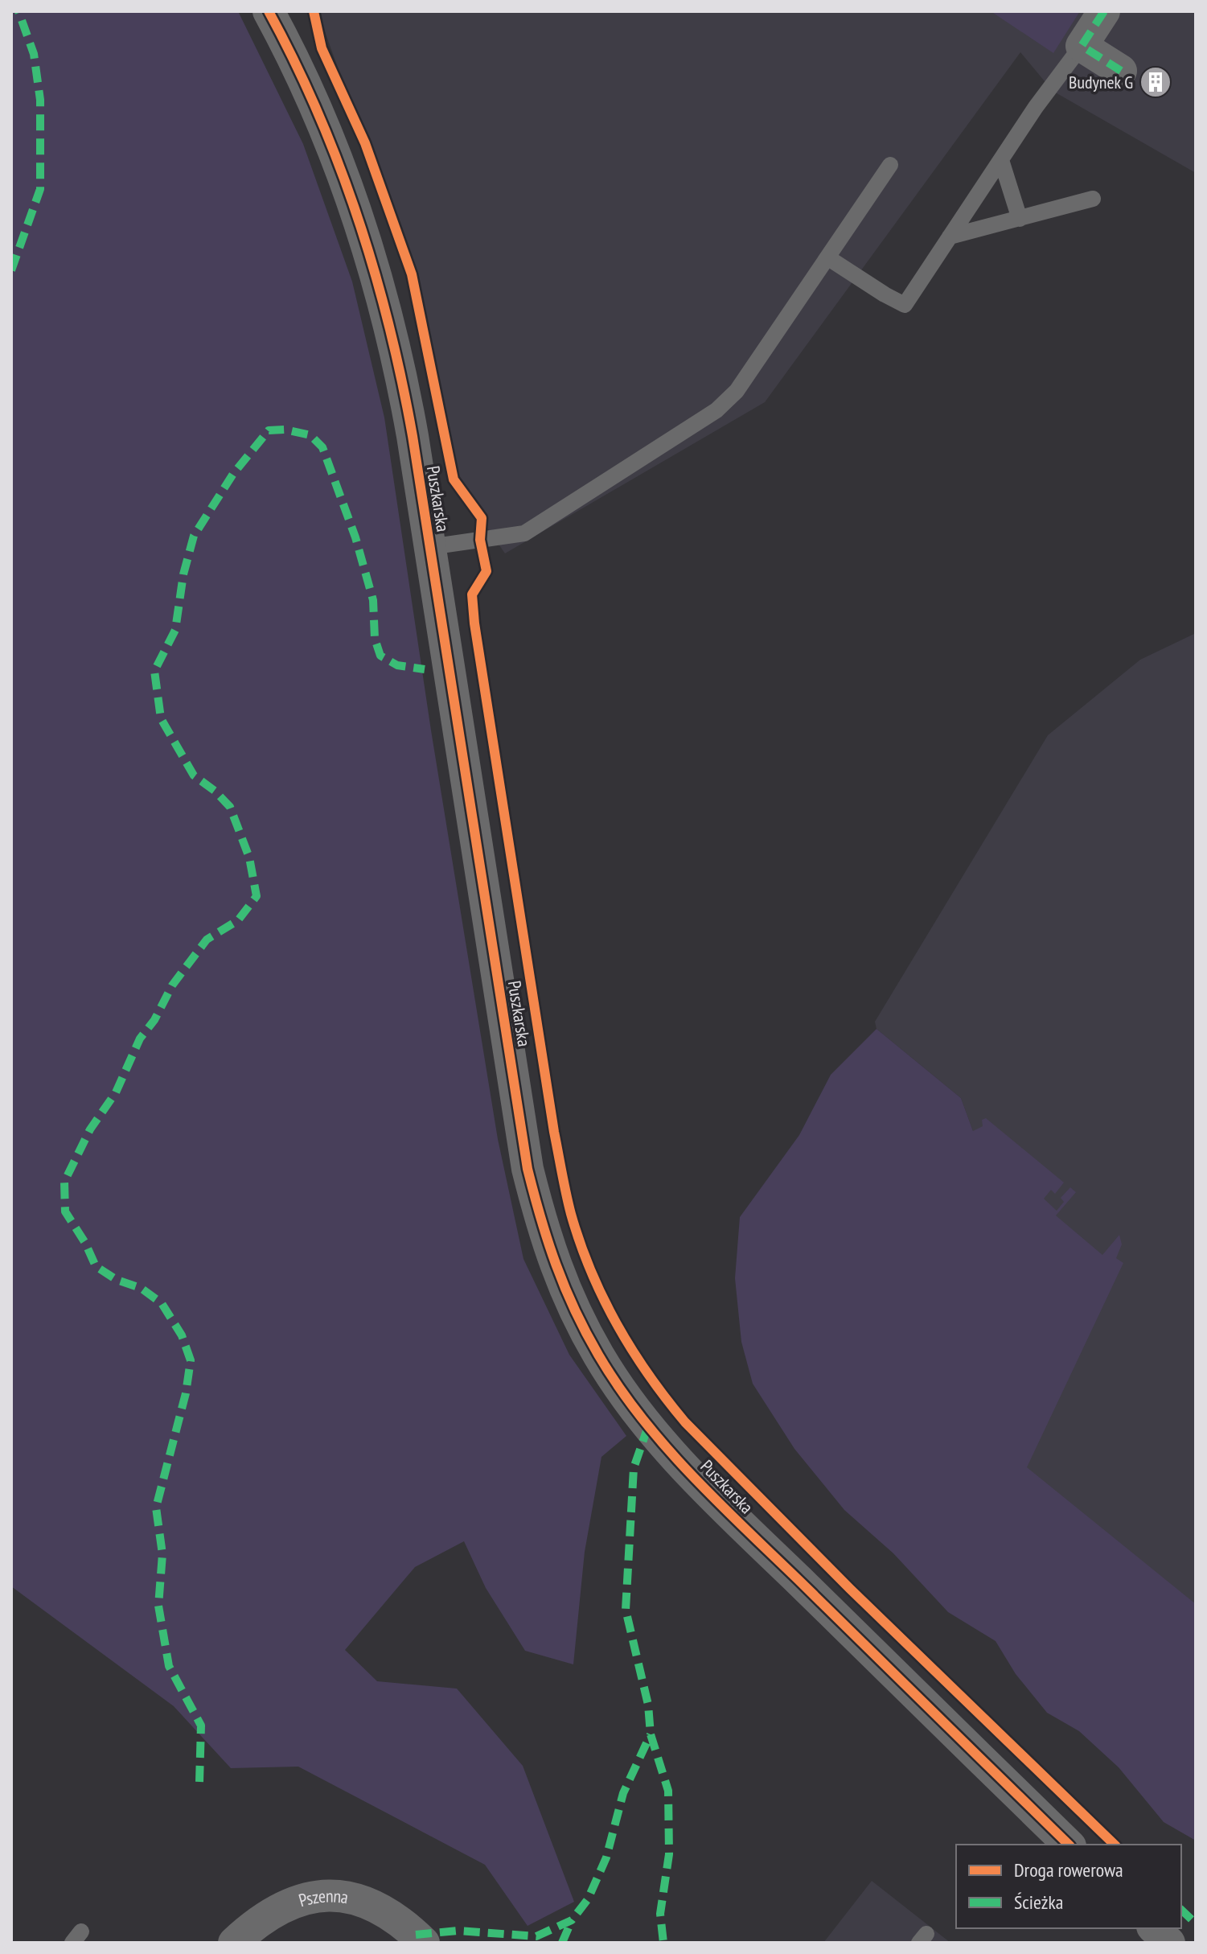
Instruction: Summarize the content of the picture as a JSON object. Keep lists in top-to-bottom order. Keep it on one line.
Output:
{"streets":{"street":["Puszkarska","Pszenna"]},"places":{"building":["Budynek G"]},"legend":["Droga rowerowa","Ścieżka"]}
